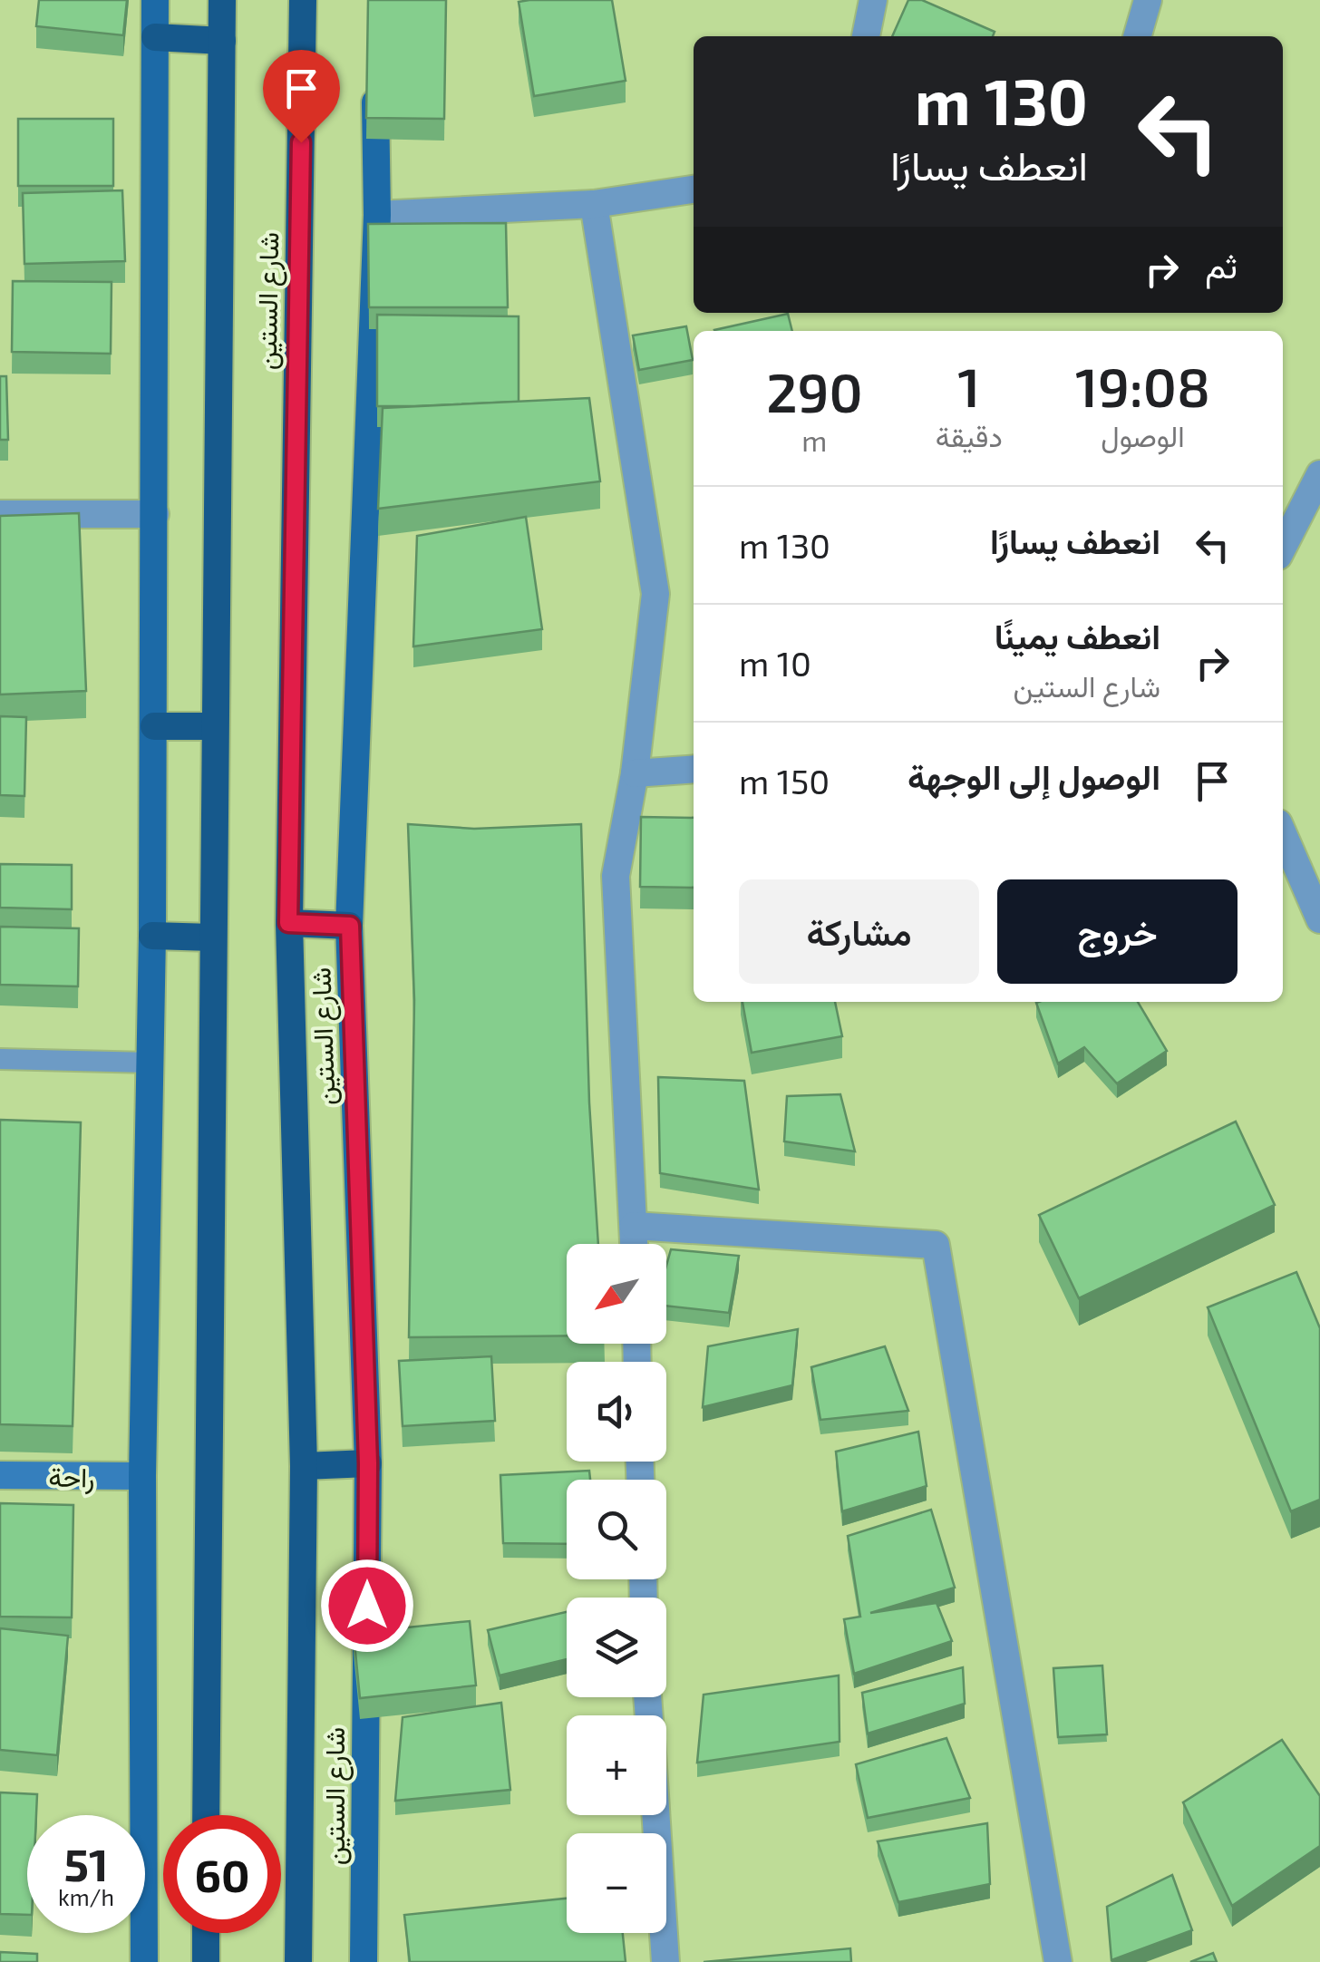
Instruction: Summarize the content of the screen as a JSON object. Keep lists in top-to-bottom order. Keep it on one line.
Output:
{"streets":{"highway":["شارع الستين"],"street":["راحة"]},"north":"bottom left","page":{"turn":["130 m","انعطف يسارًا"],"then":"ثم","eta":["19:08","الوصول","1","دقيقة","290","m"],"list":[{"name":"انعطف يسارًا","value":"130 m"},{"name":"انعطف يمينًا","note":"شارع الستين","value":"10 m"},{"name":"الوصول إلى الوجهة","value":"150 m"}],"buttons":["خروج","مشاركة"],"map_buttons":["+","−"],"speed":"51 km/h","limit":"60"}}
